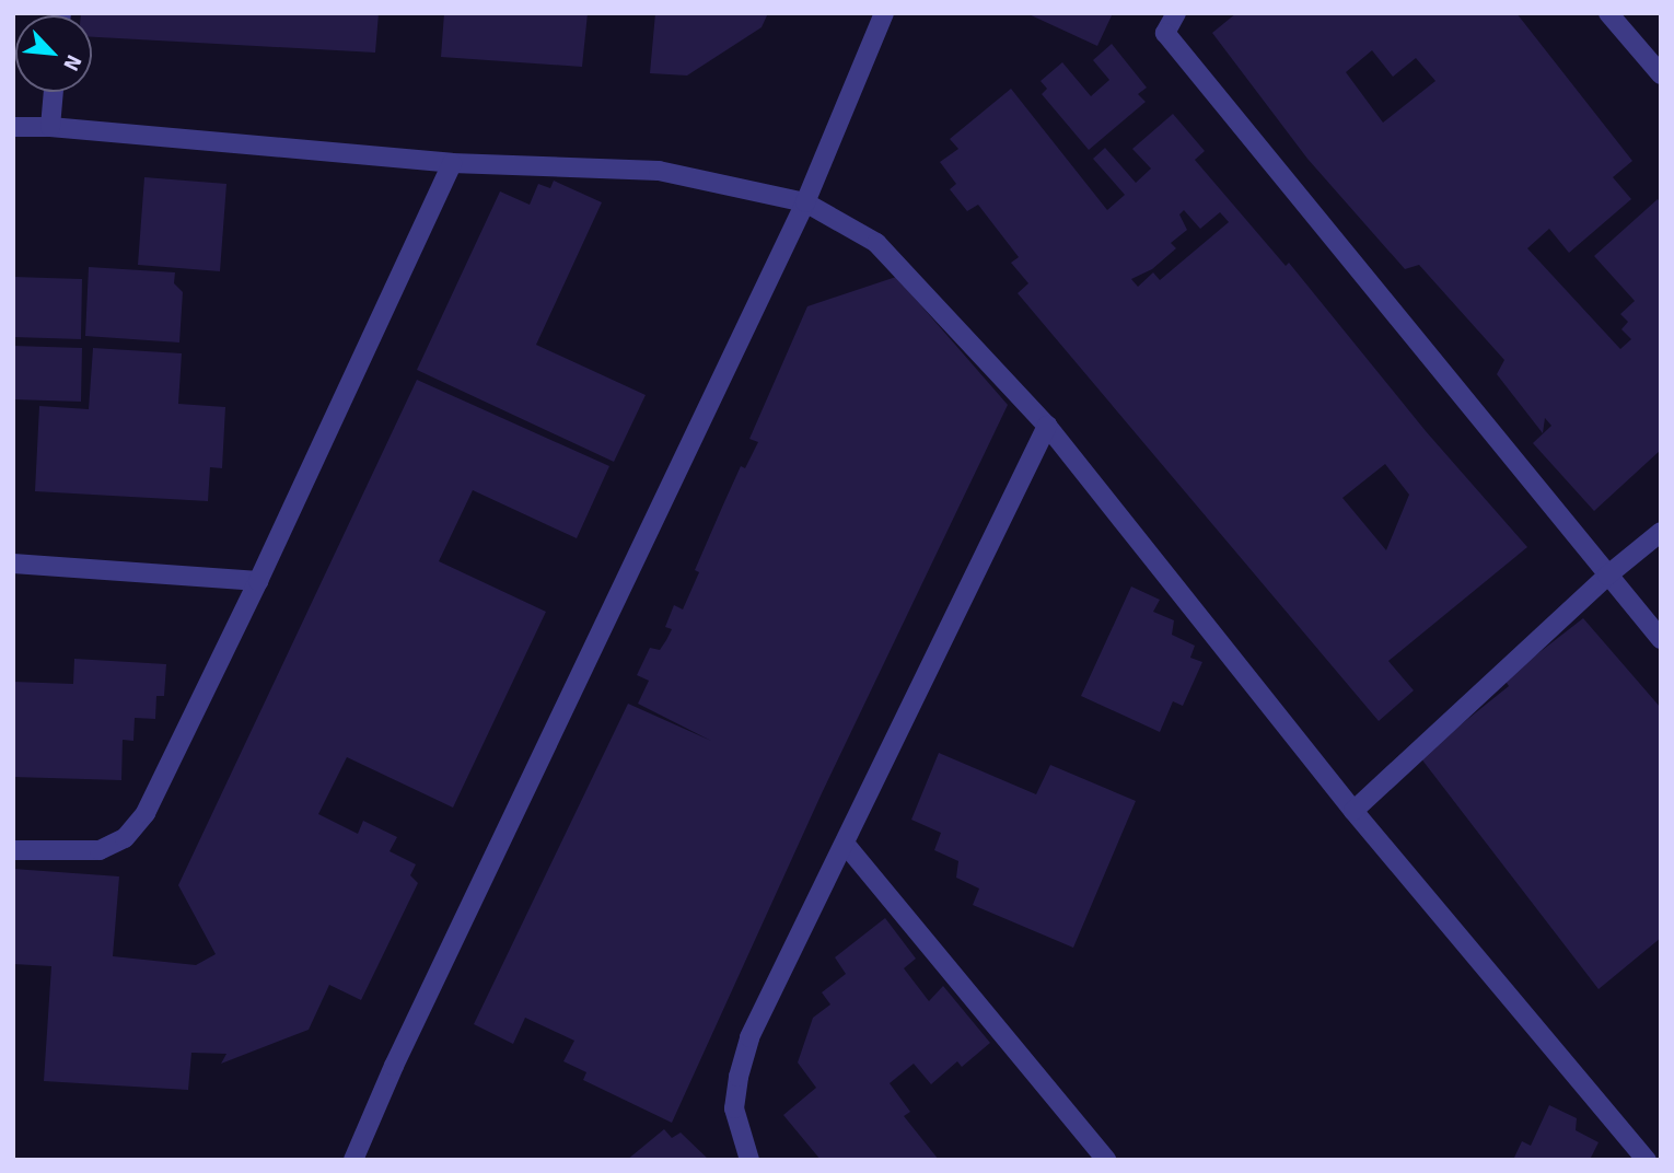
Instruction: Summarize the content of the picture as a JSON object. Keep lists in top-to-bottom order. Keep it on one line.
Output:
{"north":"bottom right"}
